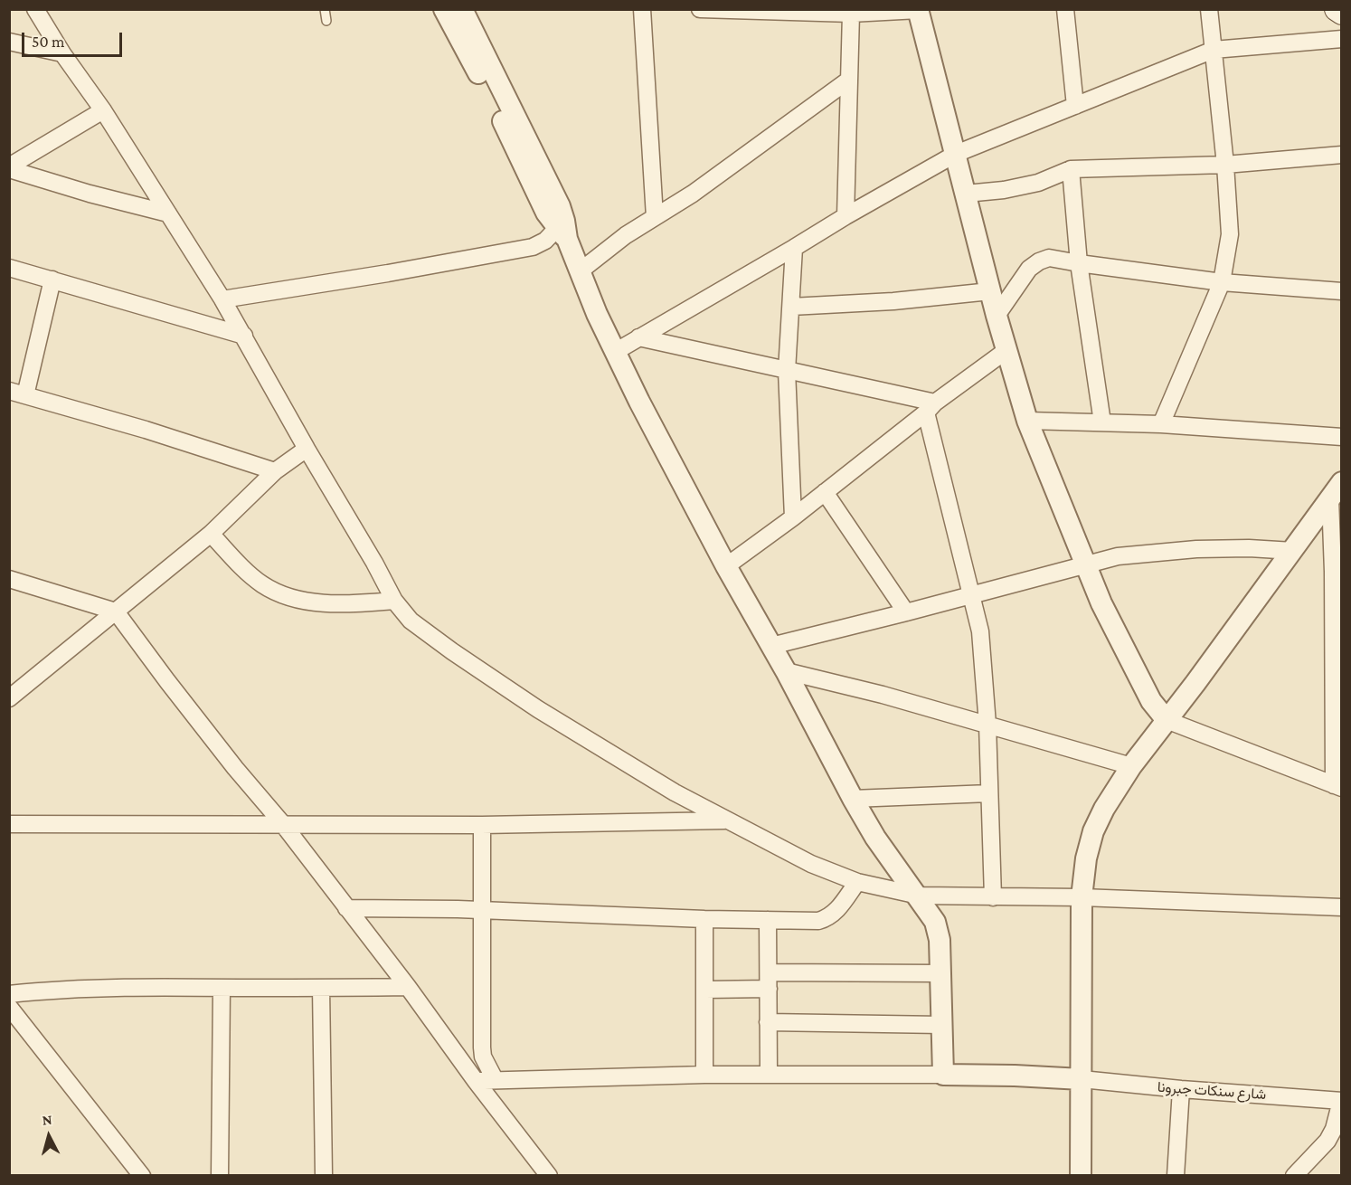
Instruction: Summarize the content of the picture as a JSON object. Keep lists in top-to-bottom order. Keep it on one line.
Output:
{"streets":{"street":["شارع سنكات جبرونا"]},"scale_bar":"50 m","north":"top"}
